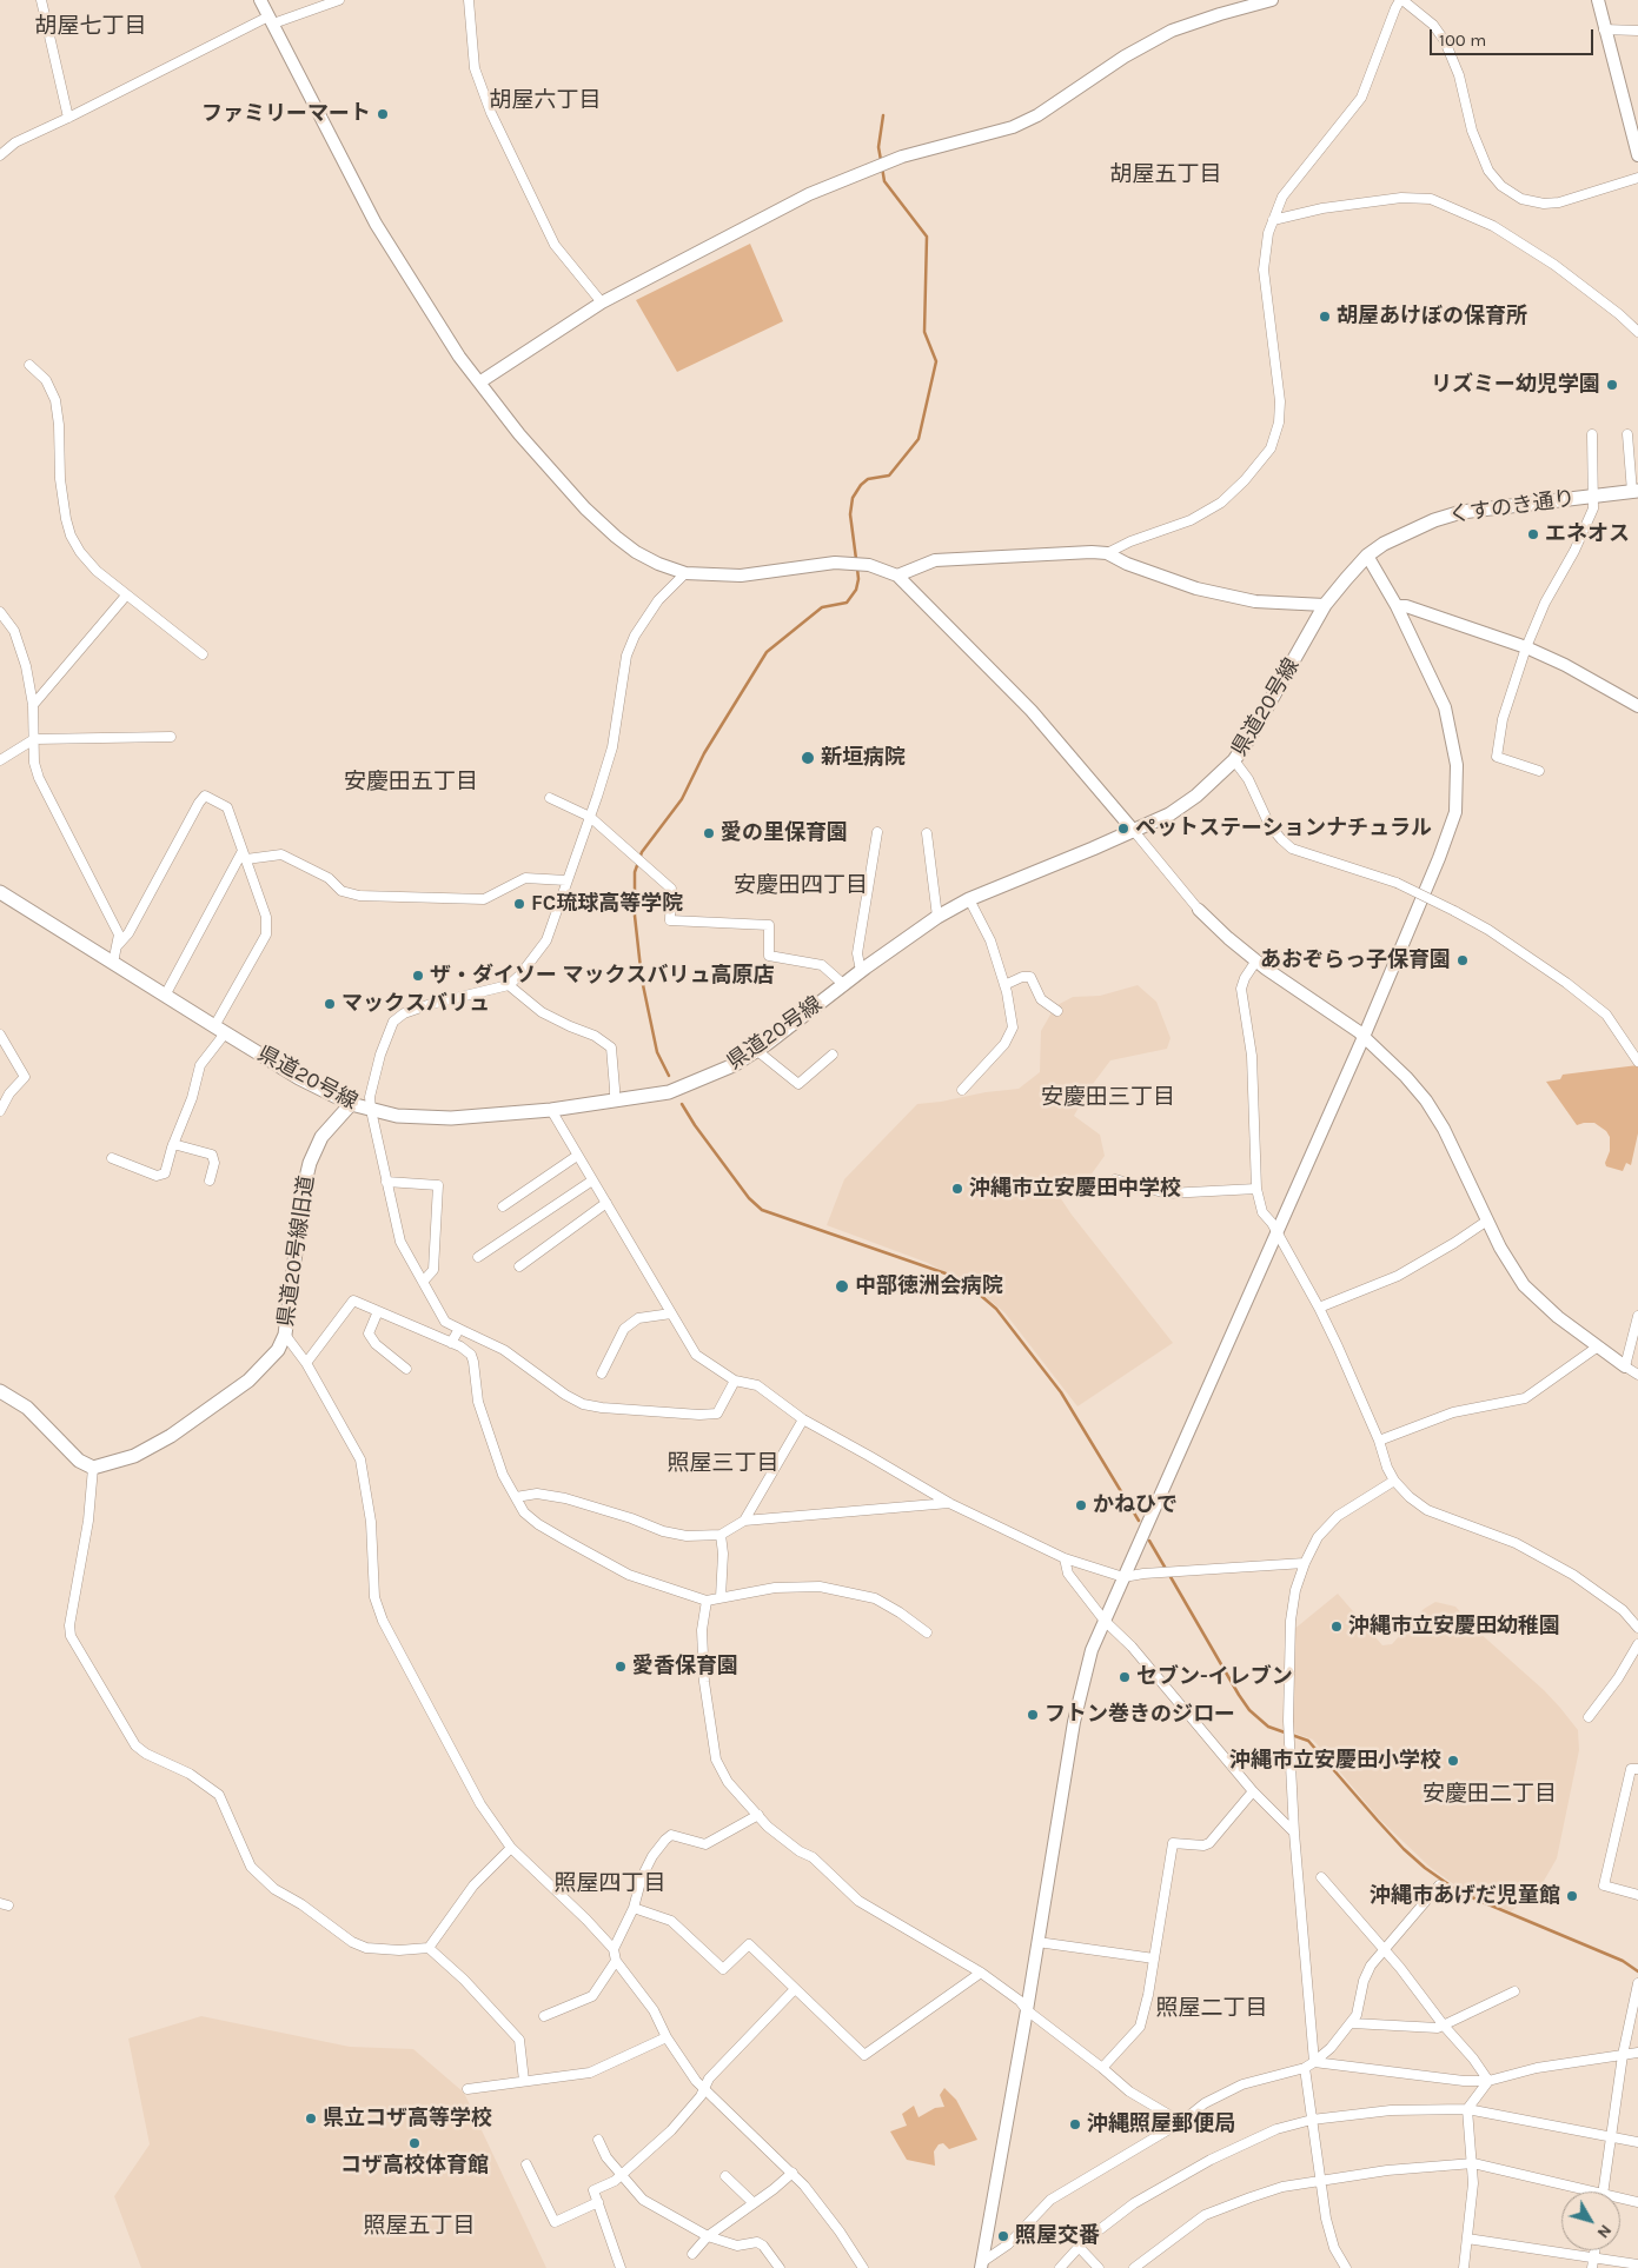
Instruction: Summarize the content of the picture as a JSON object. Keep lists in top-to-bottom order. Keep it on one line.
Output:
{"streets":{"main road":["くすのき通り","県道20号線","県道20号線旧道"]},"crossings":[["くすのき通り","県道20号線"],["県道20号線","県道20号線旧道"]],"districts":["胡屋七丁目","胡屋六丁目","胡屋五丁目","安慶田五丁目","安慶田四丁目","安慶田三丁目","照屋三丁目","安慶田二丁目","照屋四丁目","照屋二丁目","照屋五丁目"],"places":["ファミリーマート","胡屋あけぼの保育所","リズミー幼児学園","エネオス","新垣病院","ペットステーションナチュラル","愛の里保育園","FC琉球高等学院","あおぞらっ子保育園","ザ・ダイソー マックスバリュ高原店","マックスバリュ","沖縄市立安慶田中学校","中部徳洲会病院","かねひで","沖縄市立安慶田幼稚園","愛香保育園","セブン-イレブン","フトン巻きのジロー","沖縄市立安慶田小学校","沖縄市あげだ児童館","県立コザ高等学校","沖縄照屋郵便局","コザ高校体育館","照屋交番"],"scale_bar":"100 m","north":"bottom right"}
